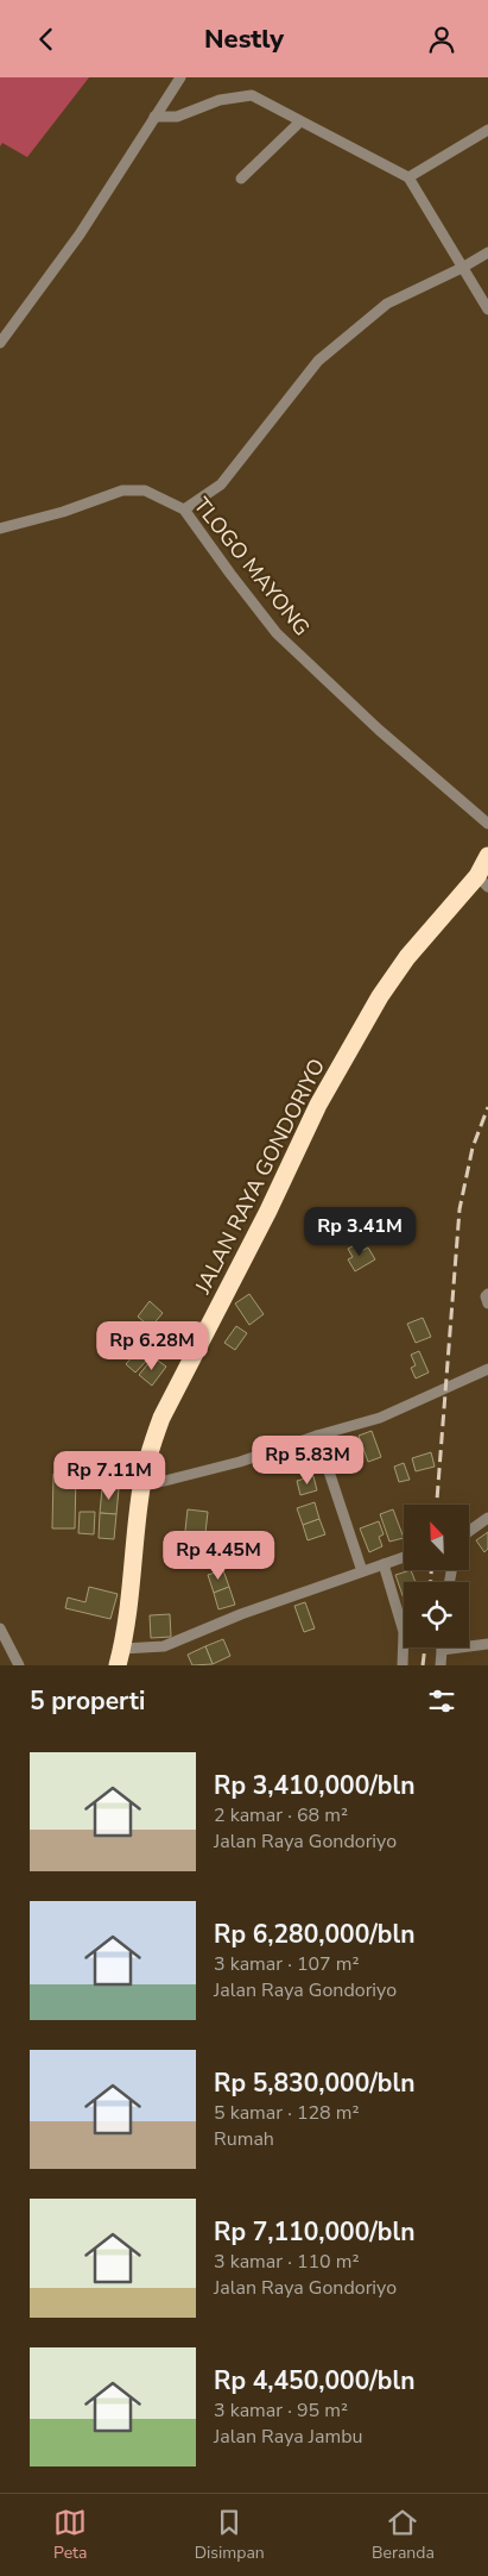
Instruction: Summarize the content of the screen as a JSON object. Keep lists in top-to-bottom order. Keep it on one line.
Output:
{"streets":{"highway":["JALAN RAYA GONDORIYO"],"street":["TLOGO MAYONG"]},"north":"top left","page":{"header":"Nestly","price":["Rp 3.41M","Rp 6.28M","Rp 5.83M","Rp 7.11M","Rp 4.45M"],"heading":"5 properti","list":[{"name":"Rp 3,410,000/bln","note":"2 kamar · 68 m² · Jalan Raya Gondoriyo"},{"name":"Rp 6,280,000/bln","note":"3 kamar · 107 m² · Jalan Raya Gondoriyo"},{"name":"Rp 5,830,000/bln","note":"5 kamar · 128 m² · Rumah"},{"name":"Rp 7,110,000/bln","note":"3 kamar · 110 m² · Jalan Raya Gondoriyo"},{"name":"Rp 4,450,000/bln","note":"3 kamar · 95 m² · Jalan Raya Jambu"}],"tabs":["Peta","Disimpan","Beranda"]}}
